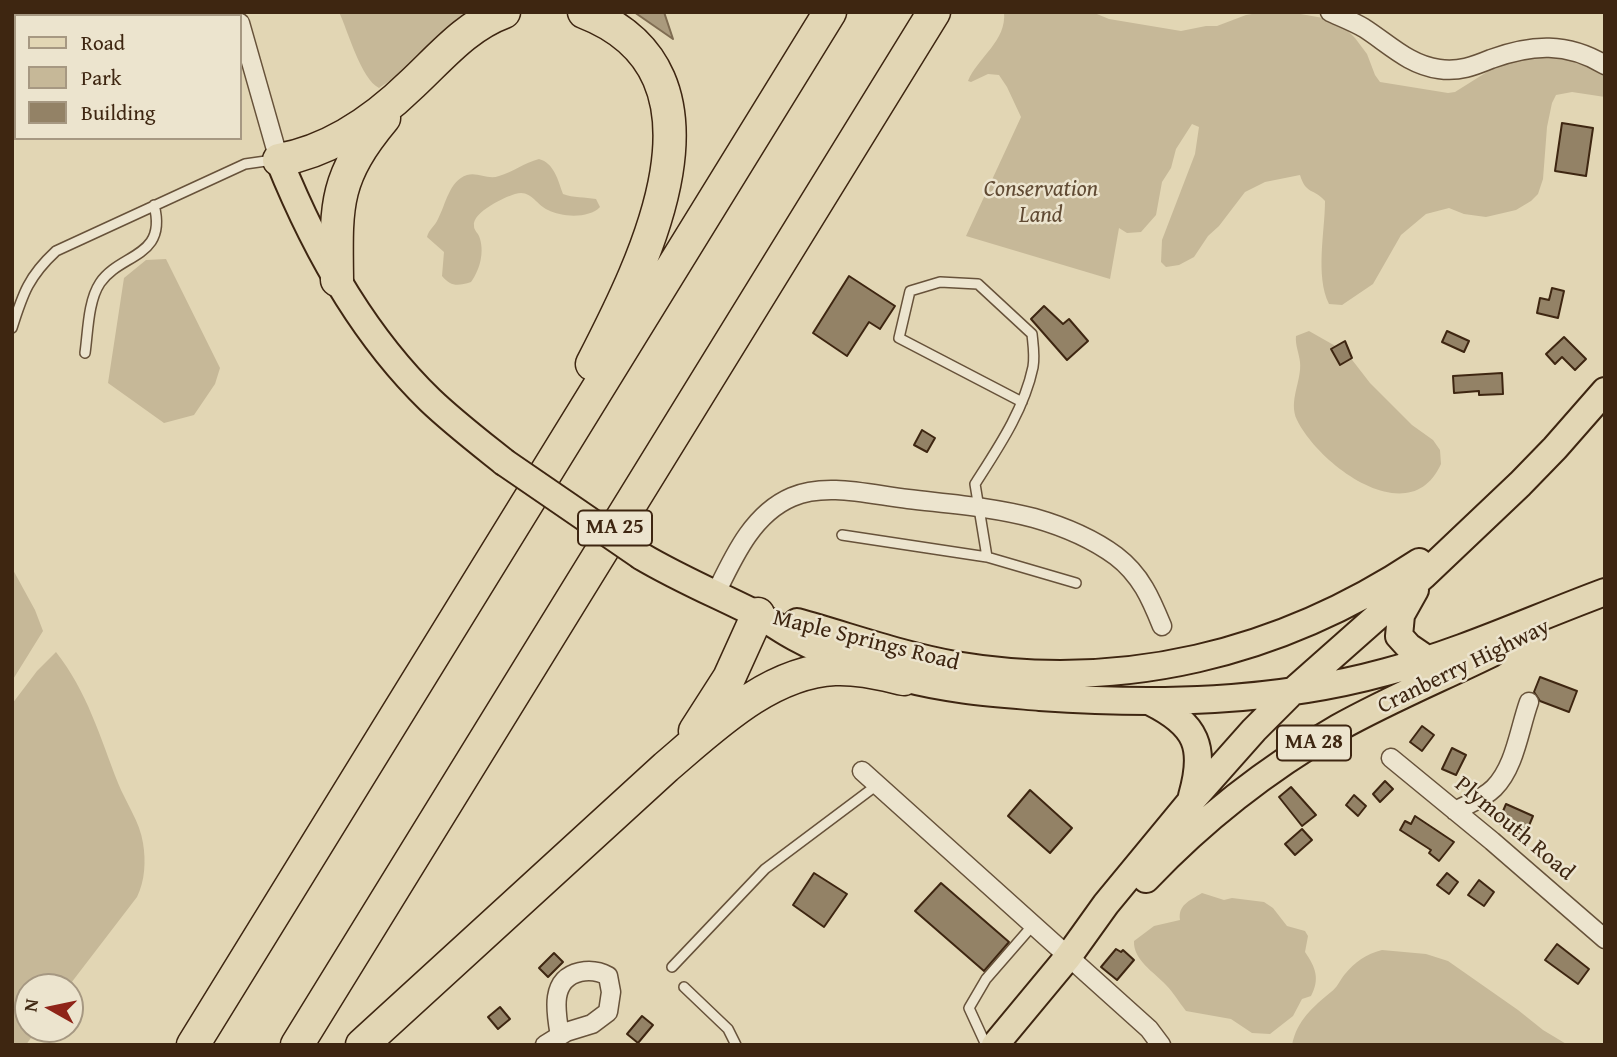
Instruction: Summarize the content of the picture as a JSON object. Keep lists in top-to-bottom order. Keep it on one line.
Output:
{"streets":{"highway":["MA 25"],"main road":["Maple Springs Road","Cranberry Highway","MA 28"],"street":["Plymouth Road"]},"crossings":[["Maple Springs Road","Cranberry Highway"]],"parks":["Conservation Land"],"legend":["Road","Park","Building"],"north":"left"}
